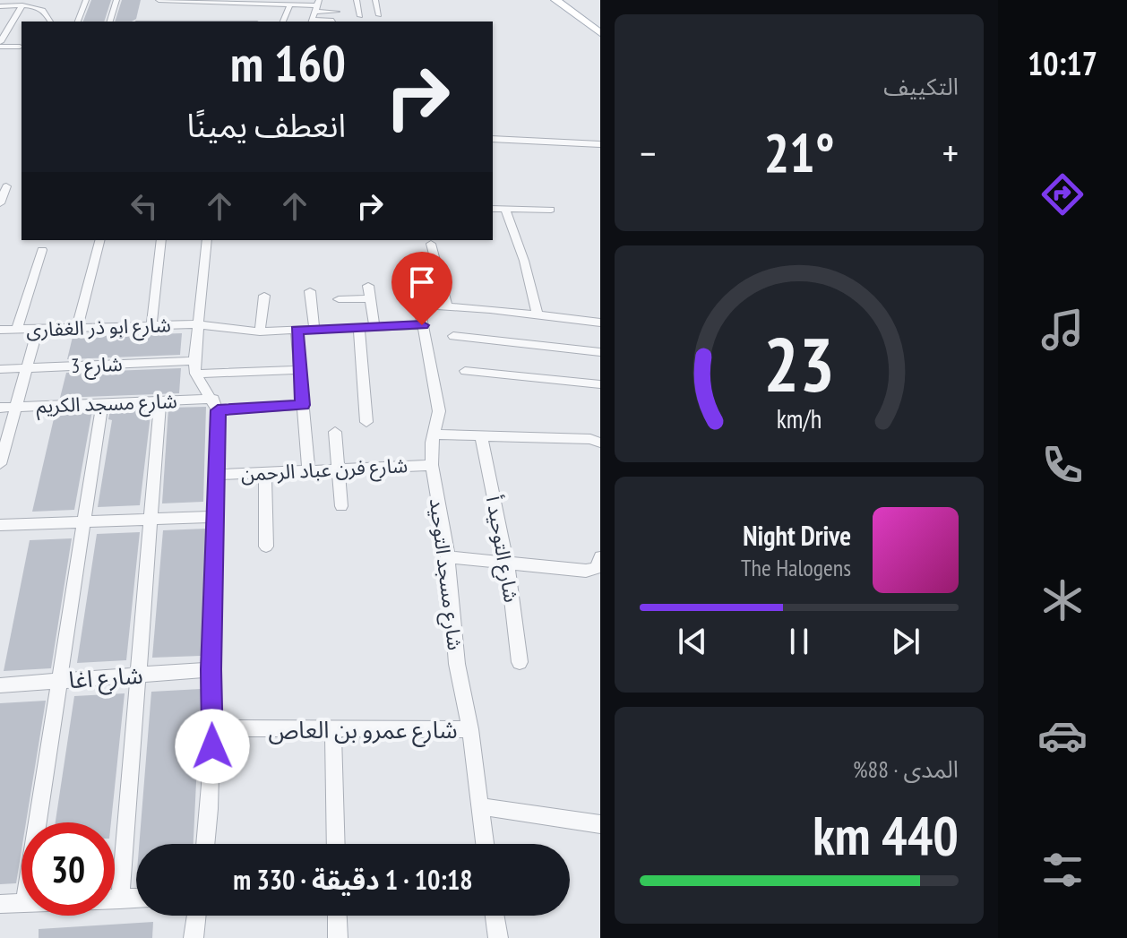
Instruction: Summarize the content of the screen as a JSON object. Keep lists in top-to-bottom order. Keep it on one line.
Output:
{"streets":{"street":["شارع ابو ذر الغفارى","شارع 3","شارع مسجد الكريم","شارع فرن عباد الرحمن","شارع التوحيد أ","شارع مسجد التوحيد","شارع اغا","شارع عمرو بن العاص"]},"crossings":[["شارع ابو ذر الغفارى","شارع مسجد التوحيد"],["شارع فرن عباد الرحمن","شارع مسجد التوحيد"],["شارع مسجد التوحيد","شارع عمرو بن العاص"]],"page":{"tabs":"10:17","tile":["التكييف",["المدى · 88%","440 km"]],"turn":["160 m","انعطف يمينًا"],"heat":["−","21°","+"],"song":["Night Drive","The Halogens"],"limit":"30","trip":"10:18 · 1 دقيقة · 330 m","gauge":["23","km/h"]}}
